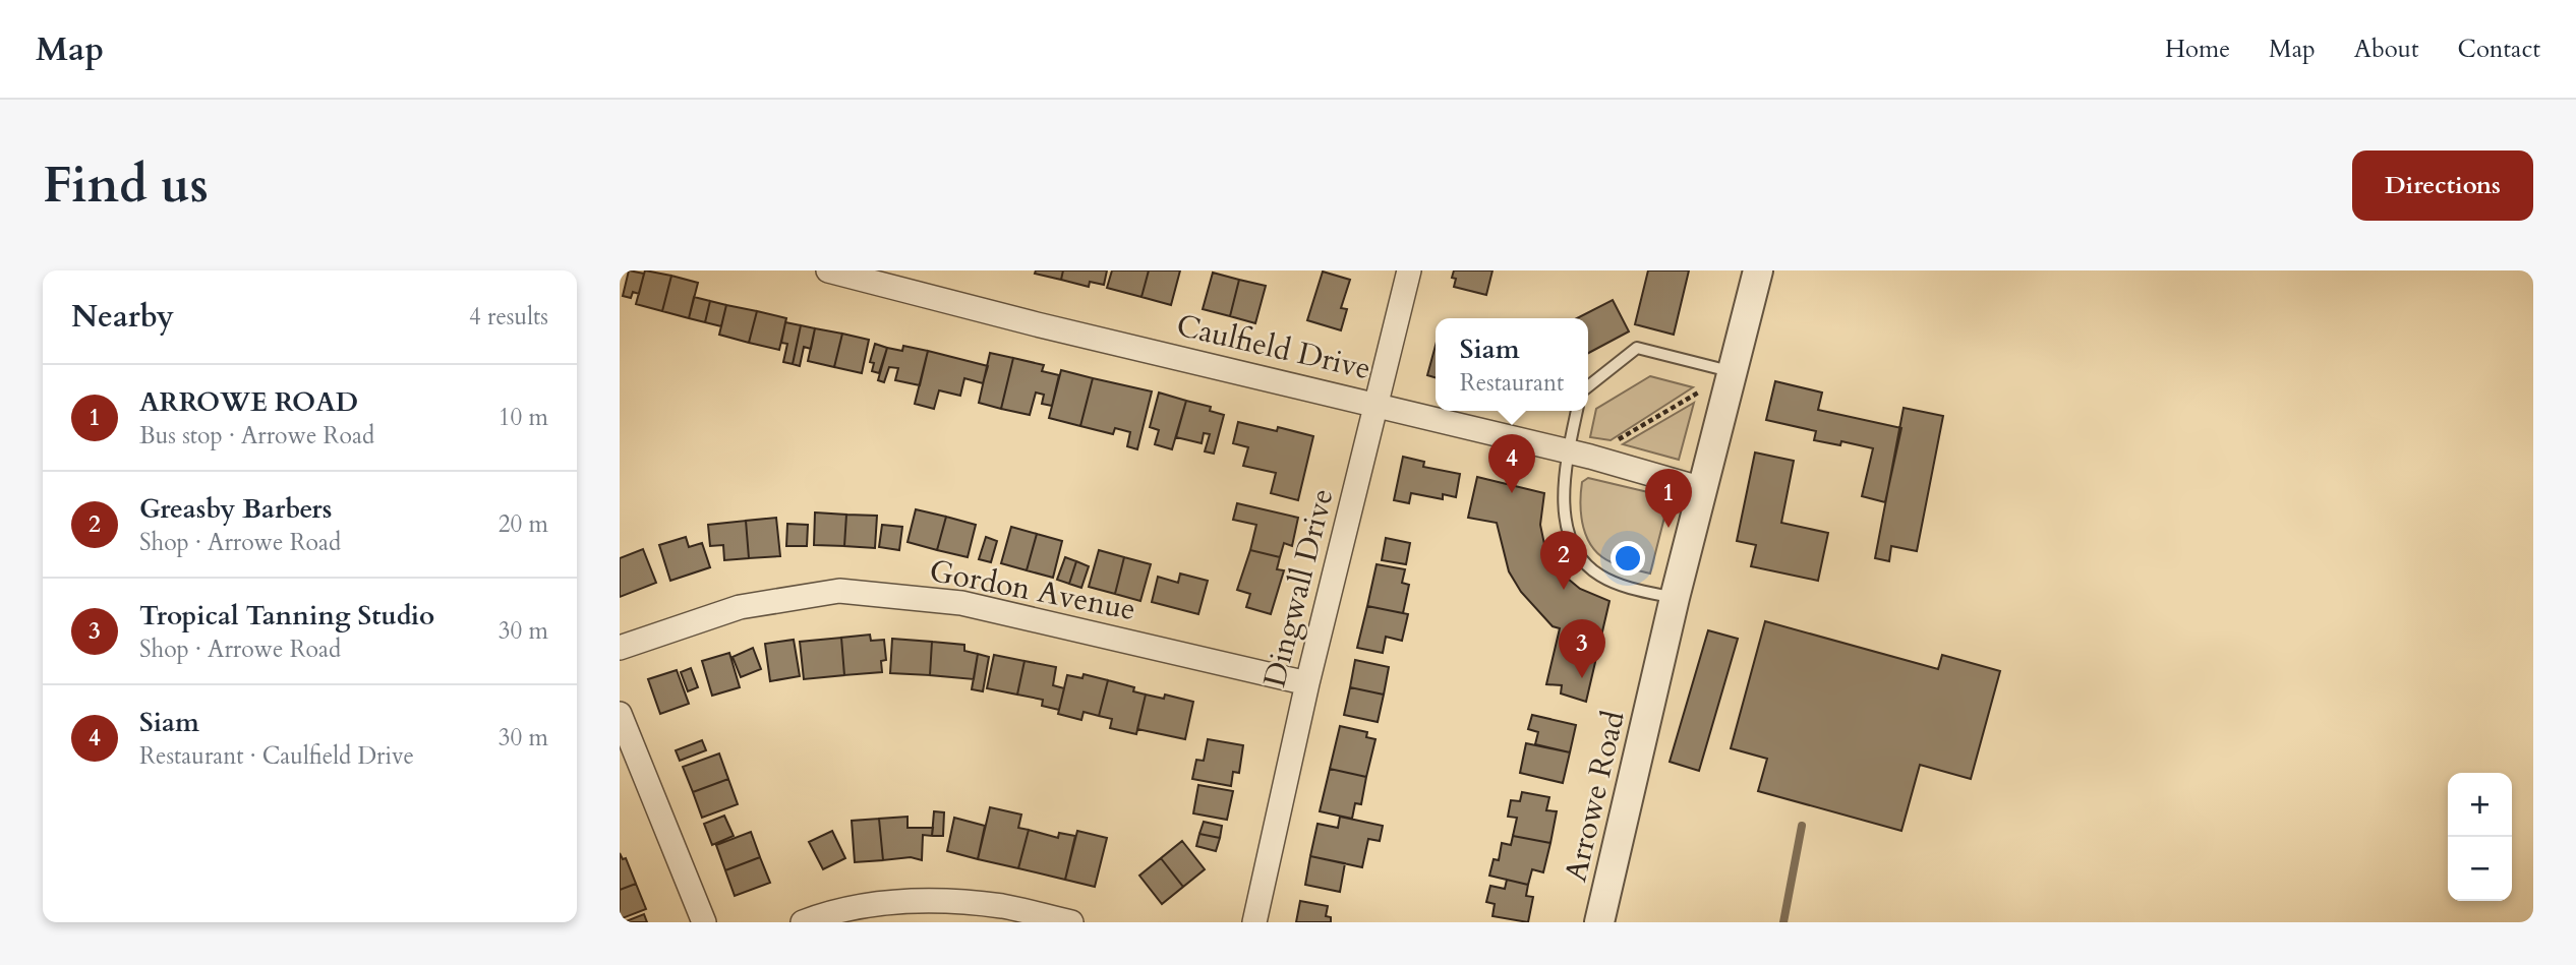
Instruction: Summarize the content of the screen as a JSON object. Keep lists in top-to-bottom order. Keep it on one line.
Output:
{"streets":{"street":["Caulfield Drive","Dingwall Drive","Gordon Avenue","Arrowe Road"]},"crossings":[["Caulfield Drive","Dingwall Drive"],["Caulfield Drive","Arrowe Road"],["Dingwall Drive","Gordon Avenue"]],"page":{"header":"Map","nav":["Home","Map","About","Contact"],"buttons":"Directions","title":"Find us","heading":["Nearby","4 results"],"popup":["Siam","Restaurant"],"list":[{"mark":"1","name":"ARROWE ROAD","note":"Bus stop · Arrowe Road","value":"10 m"},{"mark":"2","name":"Greasby Barbers","note":"Shop · Arrowe Road","value":"20 m"},{"mark":"3","name":"Tropical Tanning Studio","note":"Shop · Arrowe Road","value":"30 m"},{"mark":"4","name":"Siam","note":"Restaurant · Caulfield Drive","value":"30 m"}],"pins":["4","1","2","3"],"map_buttons":["+","−"]}}
